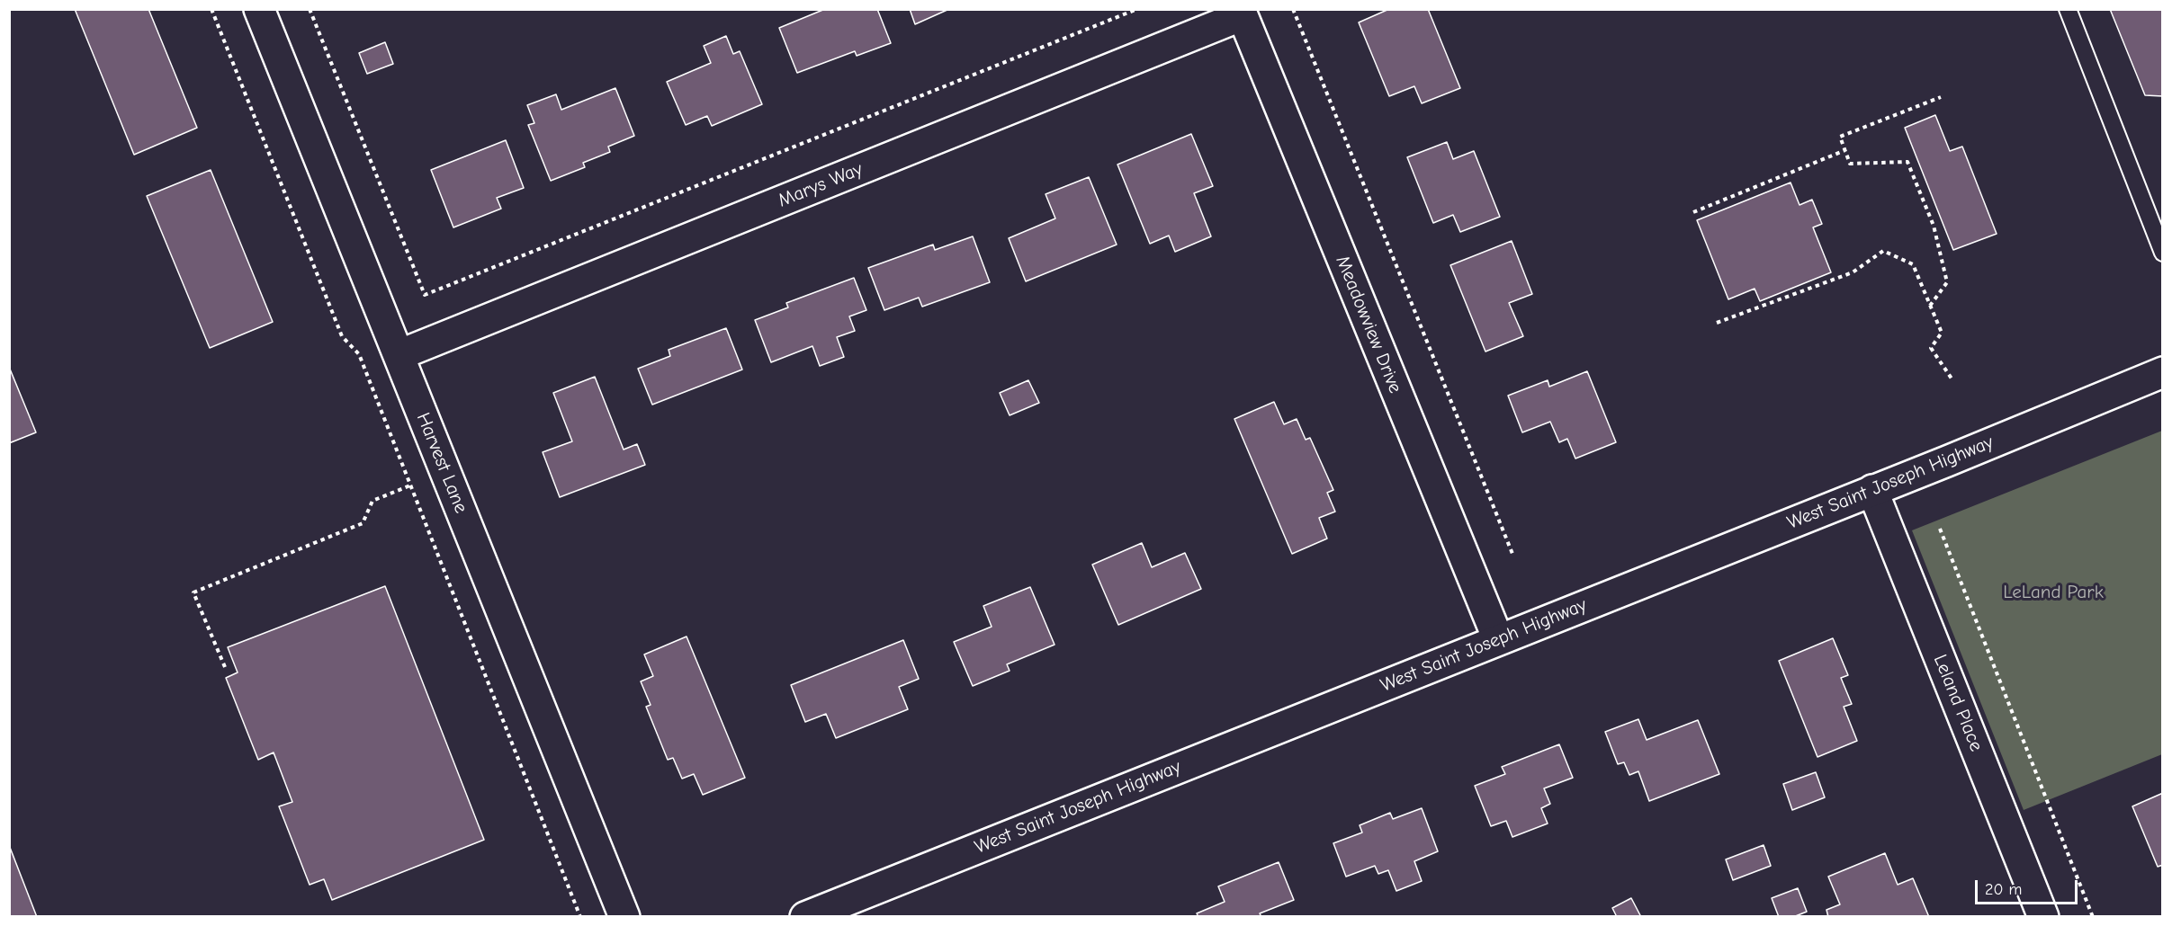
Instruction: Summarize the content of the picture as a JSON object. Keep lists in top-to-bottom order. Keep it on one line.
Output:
{"streets":{"street":["Marys Way","Meadowview Drive","Harvest Lane","West Saint Joseph Highway","Leland Place"]},"crossings":[["Marys Way","Meadowview Drive"],["Marys Way","Harvest Lane"],["Meadowview Drive","West Saint Joseph Highway"],["West Saint Joseph Highway","Leland Place"]],"parks":["LeLand Park"],"scale_bar":"20 m"}
